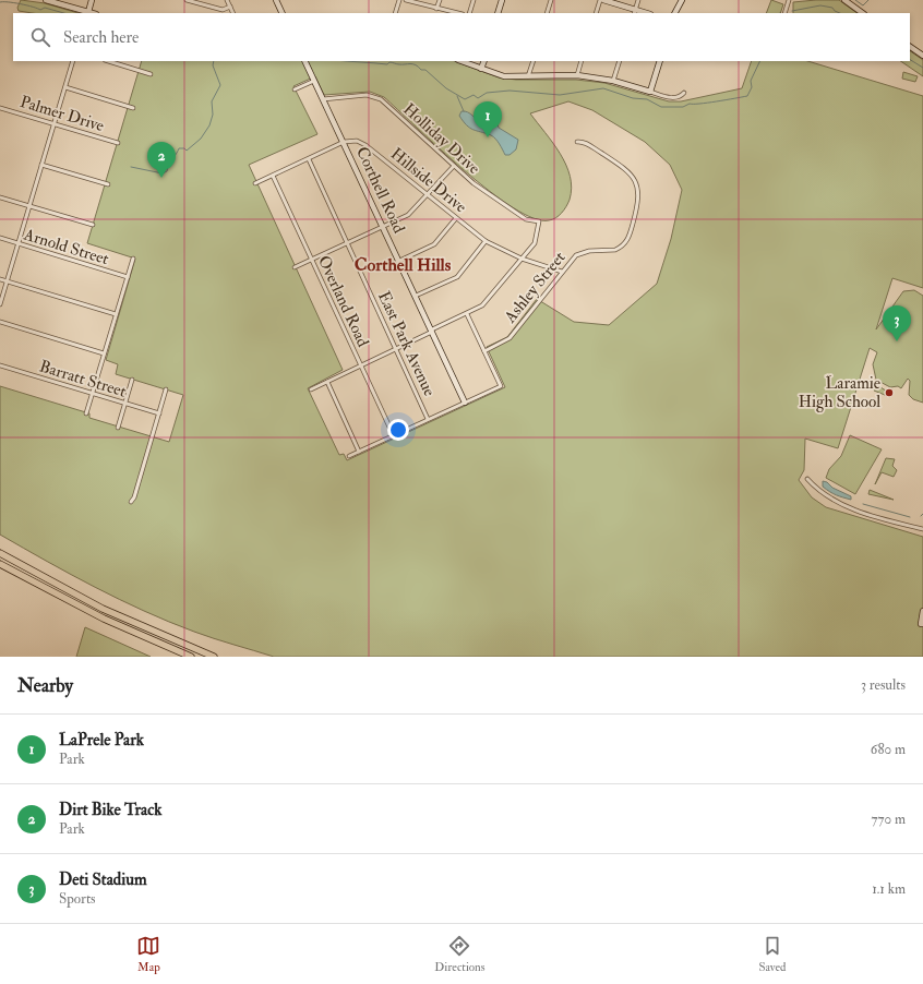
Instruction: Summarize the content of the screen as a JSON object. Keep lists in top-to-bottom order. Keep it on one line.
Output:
{"streets":{"street":["Palmer Drive","Holliday Drive","Hillside Drive","Corthell Road","Arnold Street","Ashley Street","Overland Road","East Park Avenue","Barratt Street"]},"crossings":[["Holliday Drive","Hillside Drive"],["Holliday Drive","Corthell Road"],["Hillside Drive","Corthell Road"],["Hillside Drive","Ashley Street"]],"districts":["Corthell Hills"],"places":["Laramie High School"],"page":{"search":"Search here","pins":["1","2","3"],"heading":["Nearby","3 results"],"list":[{"mark":"1","name":"LaPrele Park","note":"Park","value":"680 m"},{"mark":"2","name":"Dirt Bike Track","note":"Park","value":"770 m"},{"mark":"3","name":"Deti Stadium","note":"Sports","value":"1.1 km"}],"nav":["Map","Directions","Saved"]}}
